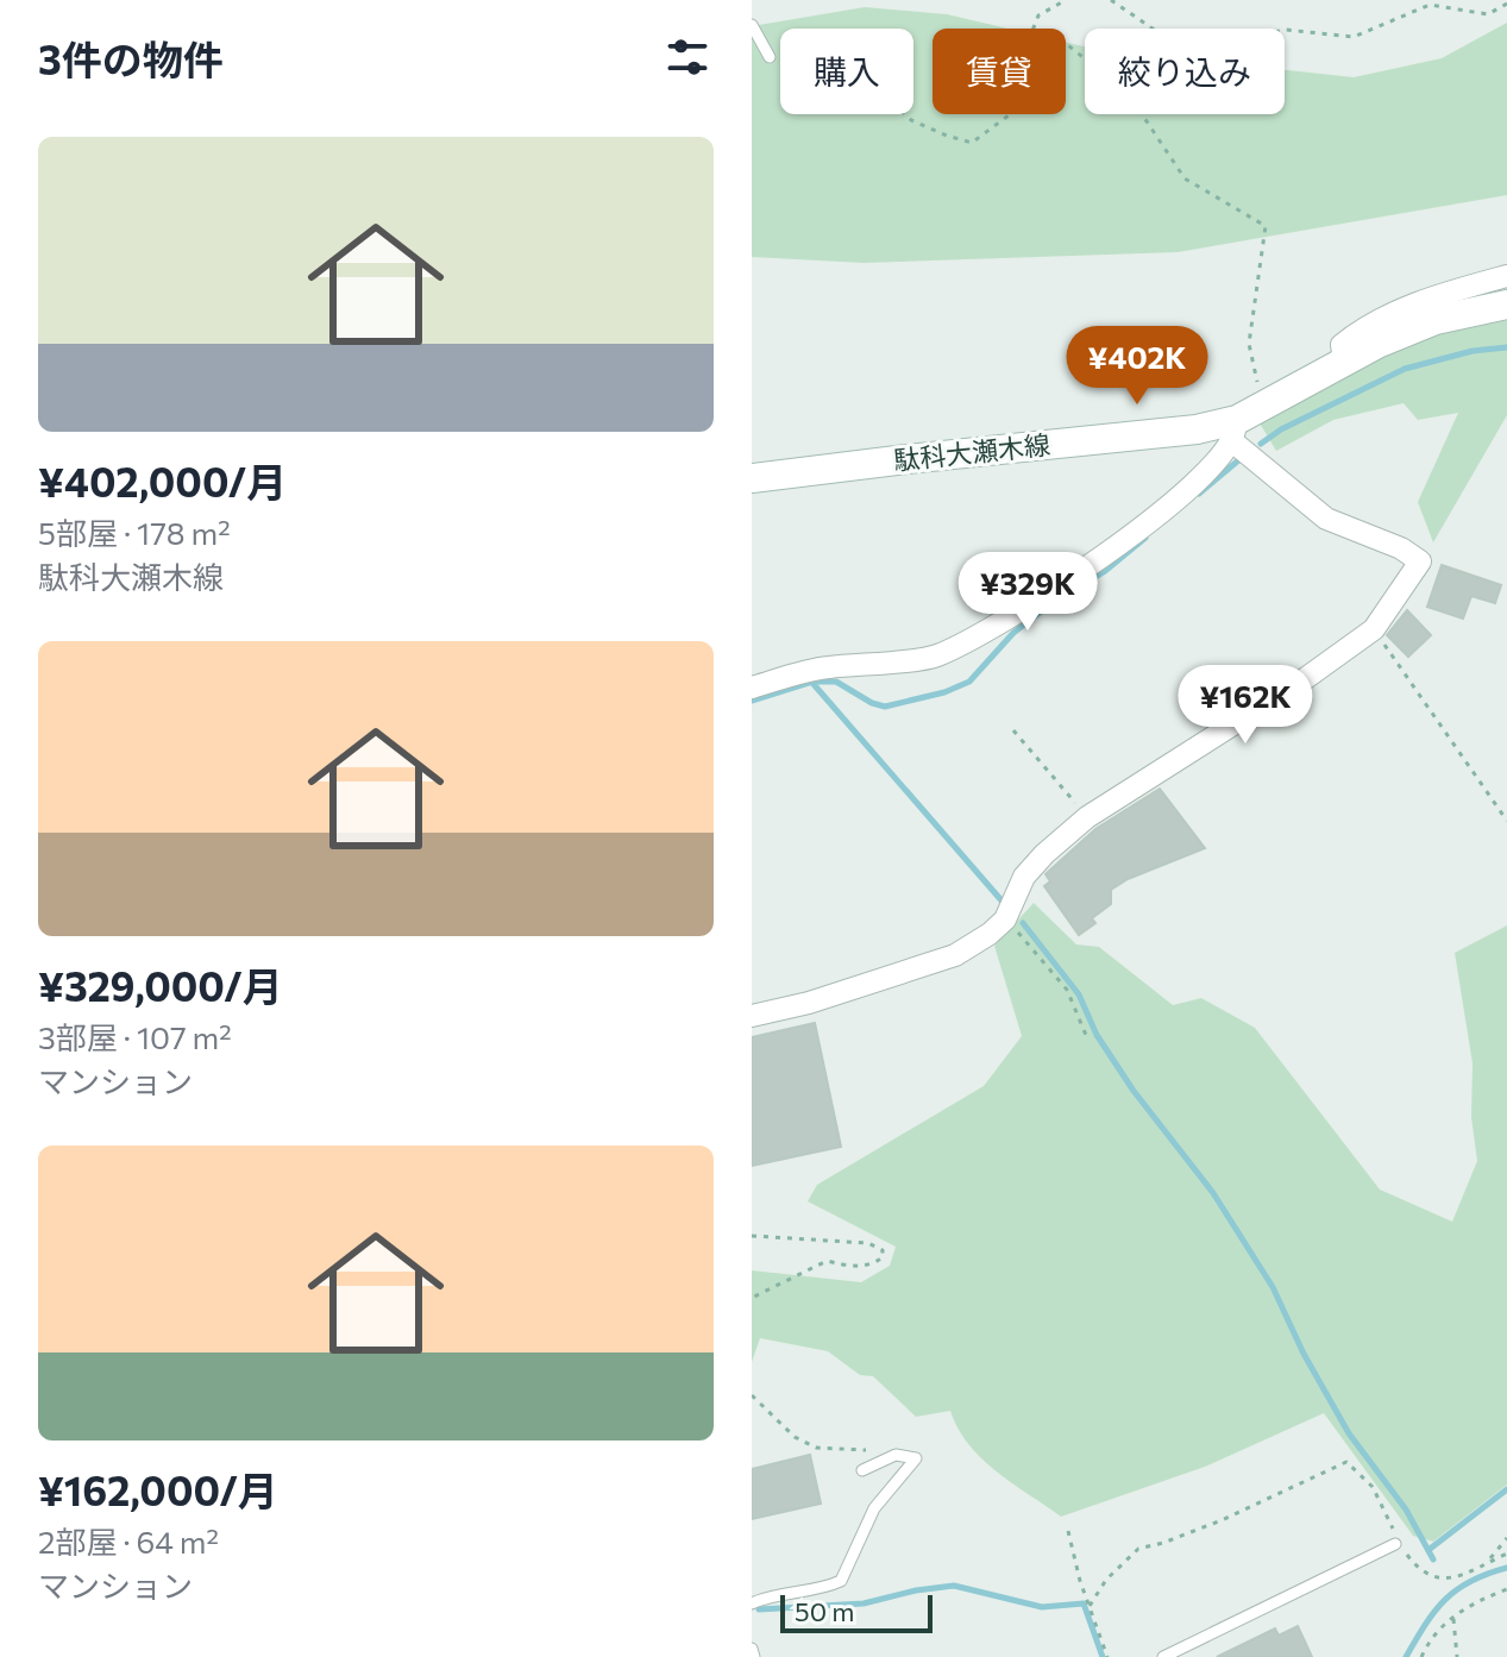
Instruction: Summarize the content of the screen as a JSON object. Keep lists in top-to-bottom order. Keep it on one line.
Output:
{"streets":{"main road":["駄科大瀬木線"]},"scale_bar":"50 m","page":{"heading":"3件の物件","chip":["購入","賃貸","絞り込み"],"list":[{"name":"¥402,000/月","note":"5部屋 · 178 m² · 駄科大瀬木線"},{"name":"¥329,000/月","note":"3部屋 · 107 m² · マンション"},{"name":"¥162,000/月","note":"2部屋 · 64 m² · マンション"}],"price":["¥402K","¥329K","¥162K"],"scale":"50 m"}}
